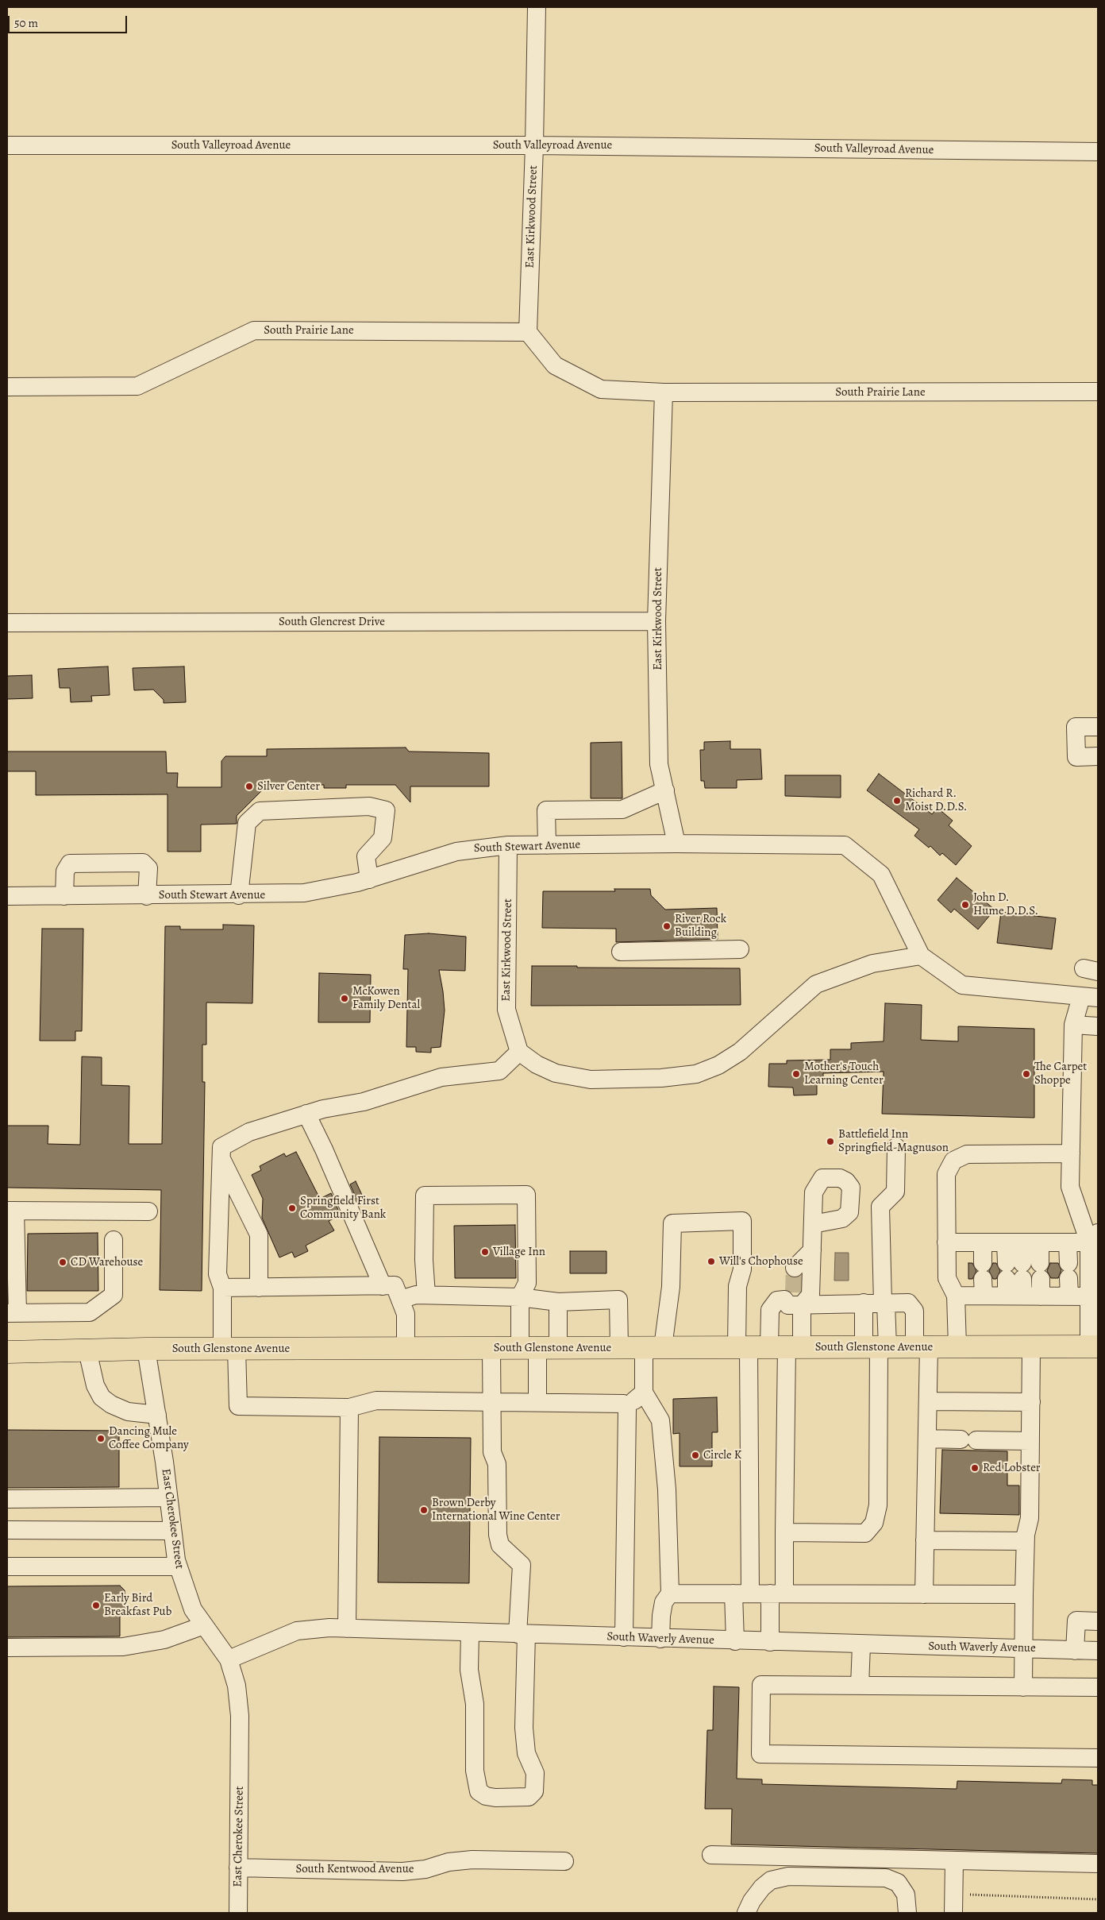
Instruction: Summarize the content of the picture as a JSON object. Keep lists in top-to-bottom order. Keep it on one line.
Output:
{"streets":{"main road":["South Glenstone Avenue"],"street":["South Valleyroad Avenue","East Kirkwood Street","South Prairie Lane","South Glencrest Drive","South Stewart Avenue","East Cherokee Street","South Waverly Avenue","South Kentwood Avenue"]},"crossings":[["South Valleyroad Avenue","East Kirkwood Street"],["East Kirkwood Street","South Prairie Lane"],["East Kirkwood Street","South Glencrest Drive"],["East Kirkwood Street","South Stewart Avenue"],["South Glenstone Avenue","East Cherokee Street"],["East Cherokee Street","South Waverly Avenue"],["East Cherokee Street","South Kentwood Avenue"]],"places":["Silver Center","Richard R. Moist D.D.S.","John D. Hume D.D.S.","River Rock Building","McKowen Family Dental","Mother's Touch Learning Center","The Carpet Shoppe","Battlefield Inn Springfield-Magnuson","Springfield First Community Bank","Village Inn","Will's Chophouse","CD Warehouse","Dancing Mule Coffee Company","Circle K","Red Lobster","Brown Derby International Wine Center","Early Bird Breakfast Pub"],"scale_bar":"50 m"}
